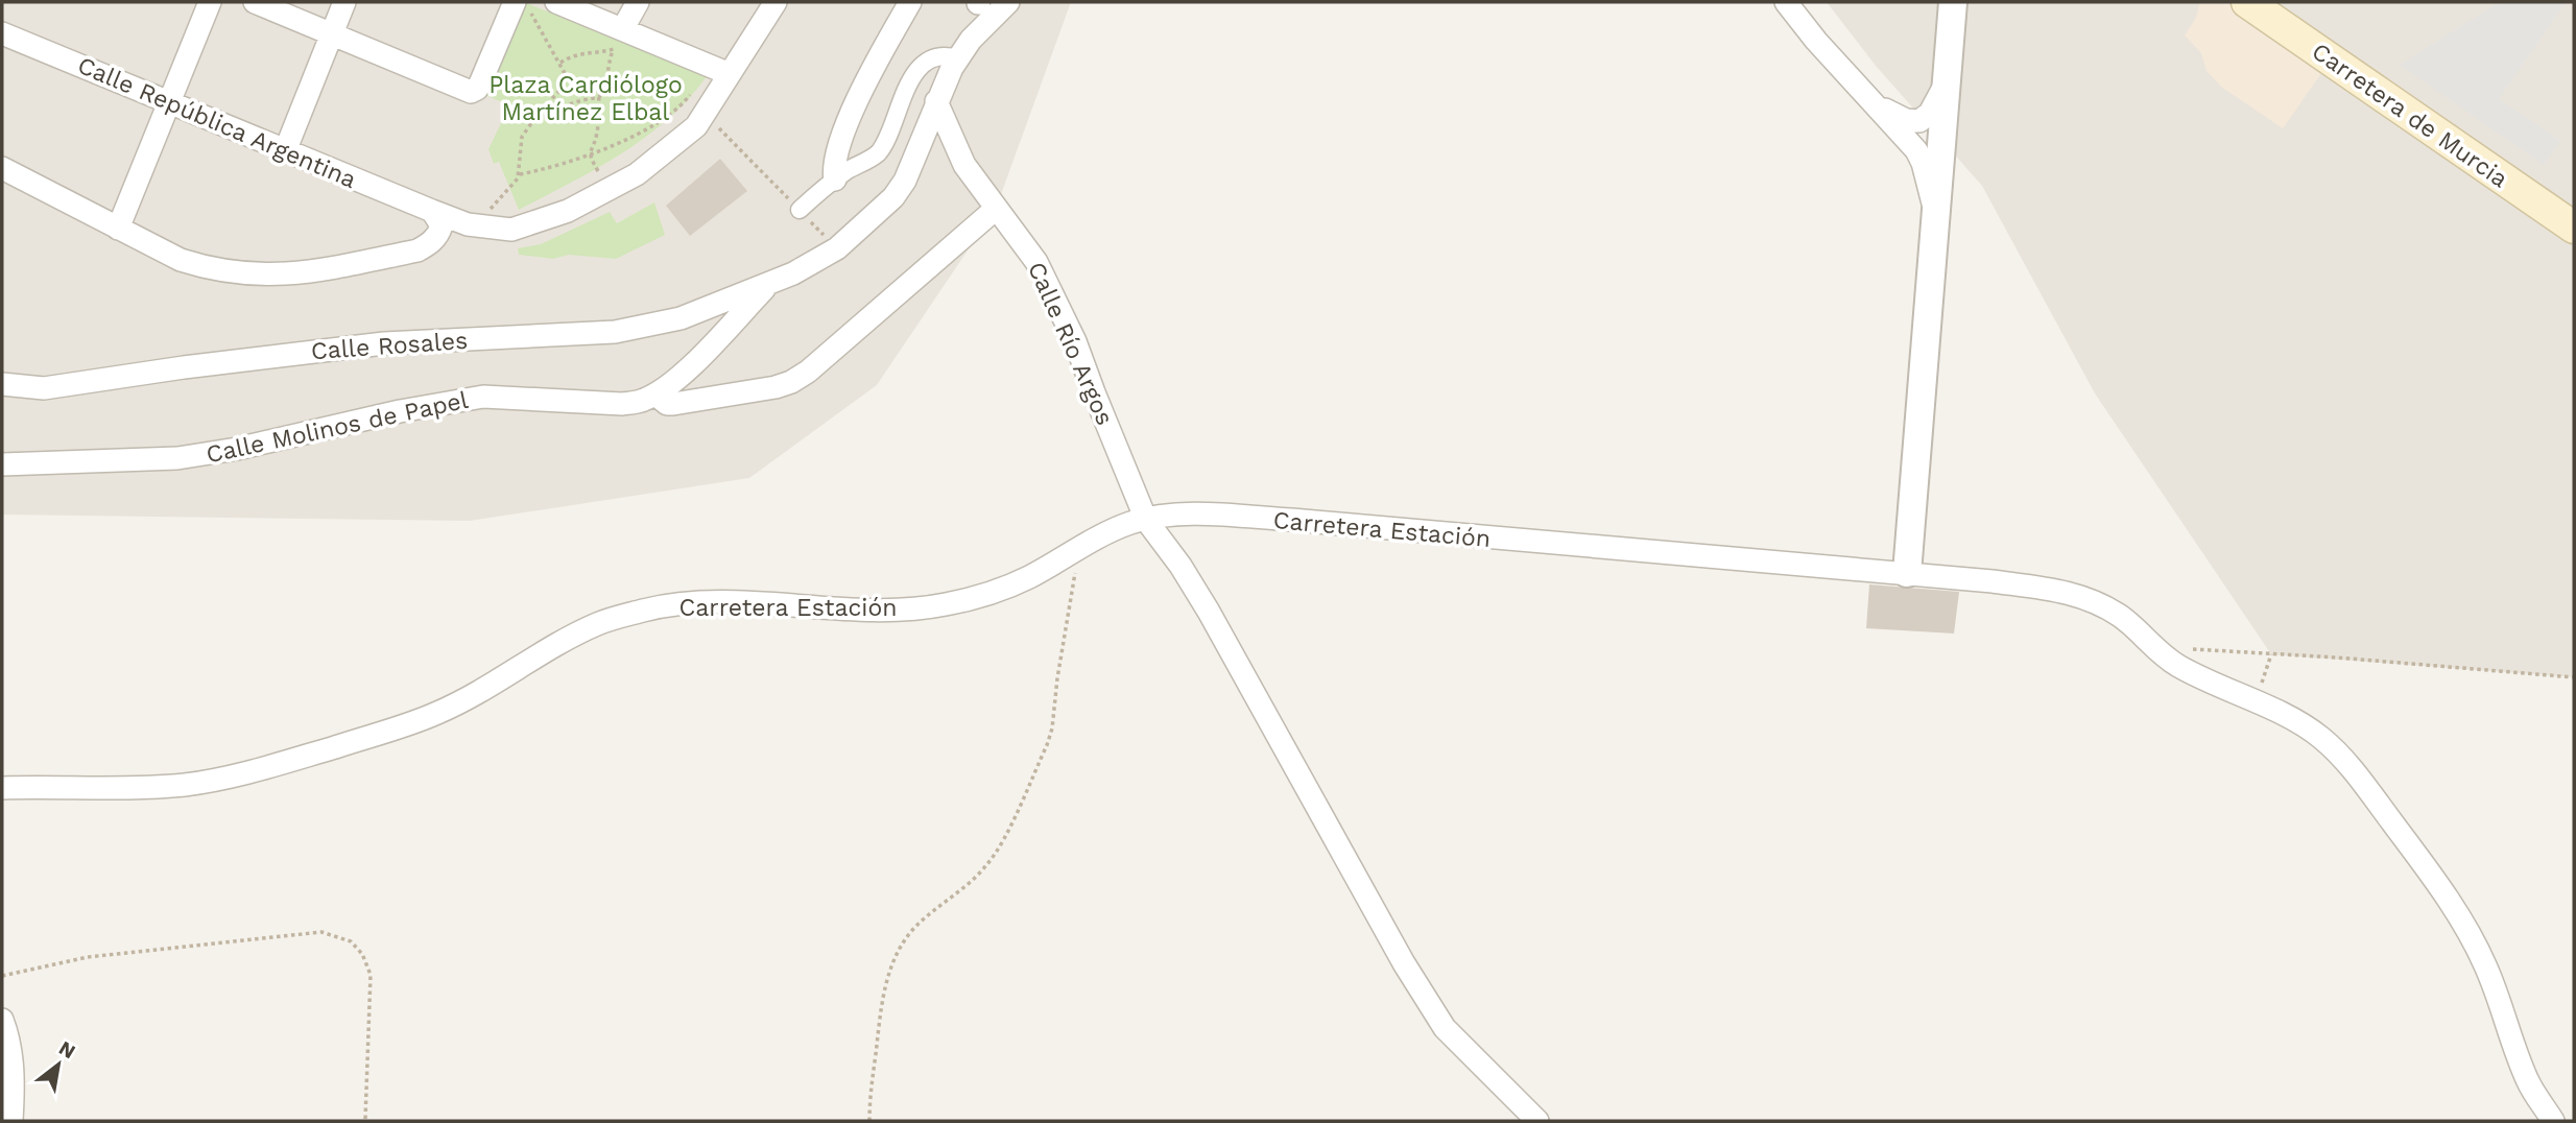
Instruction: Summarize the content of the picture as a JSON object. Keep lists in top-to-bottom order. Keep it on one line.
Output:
{"streets":{"main road":["Carretera de Murcia"],"street":["Calle República Argentina","Calle Río Argos","Calle Rosales","Calle Molinos de Papel","Carretera Estación"]},"crossings":[["Calle Río Argos","Calle Molinos de Papel"],["Calle Río Argos","Carretera Estación"],["Calle Rosales","Calle Molinos de Papel"]],"parks":["Plaza Cardiólogo Martínez Elbal"],"north":"top right"}
